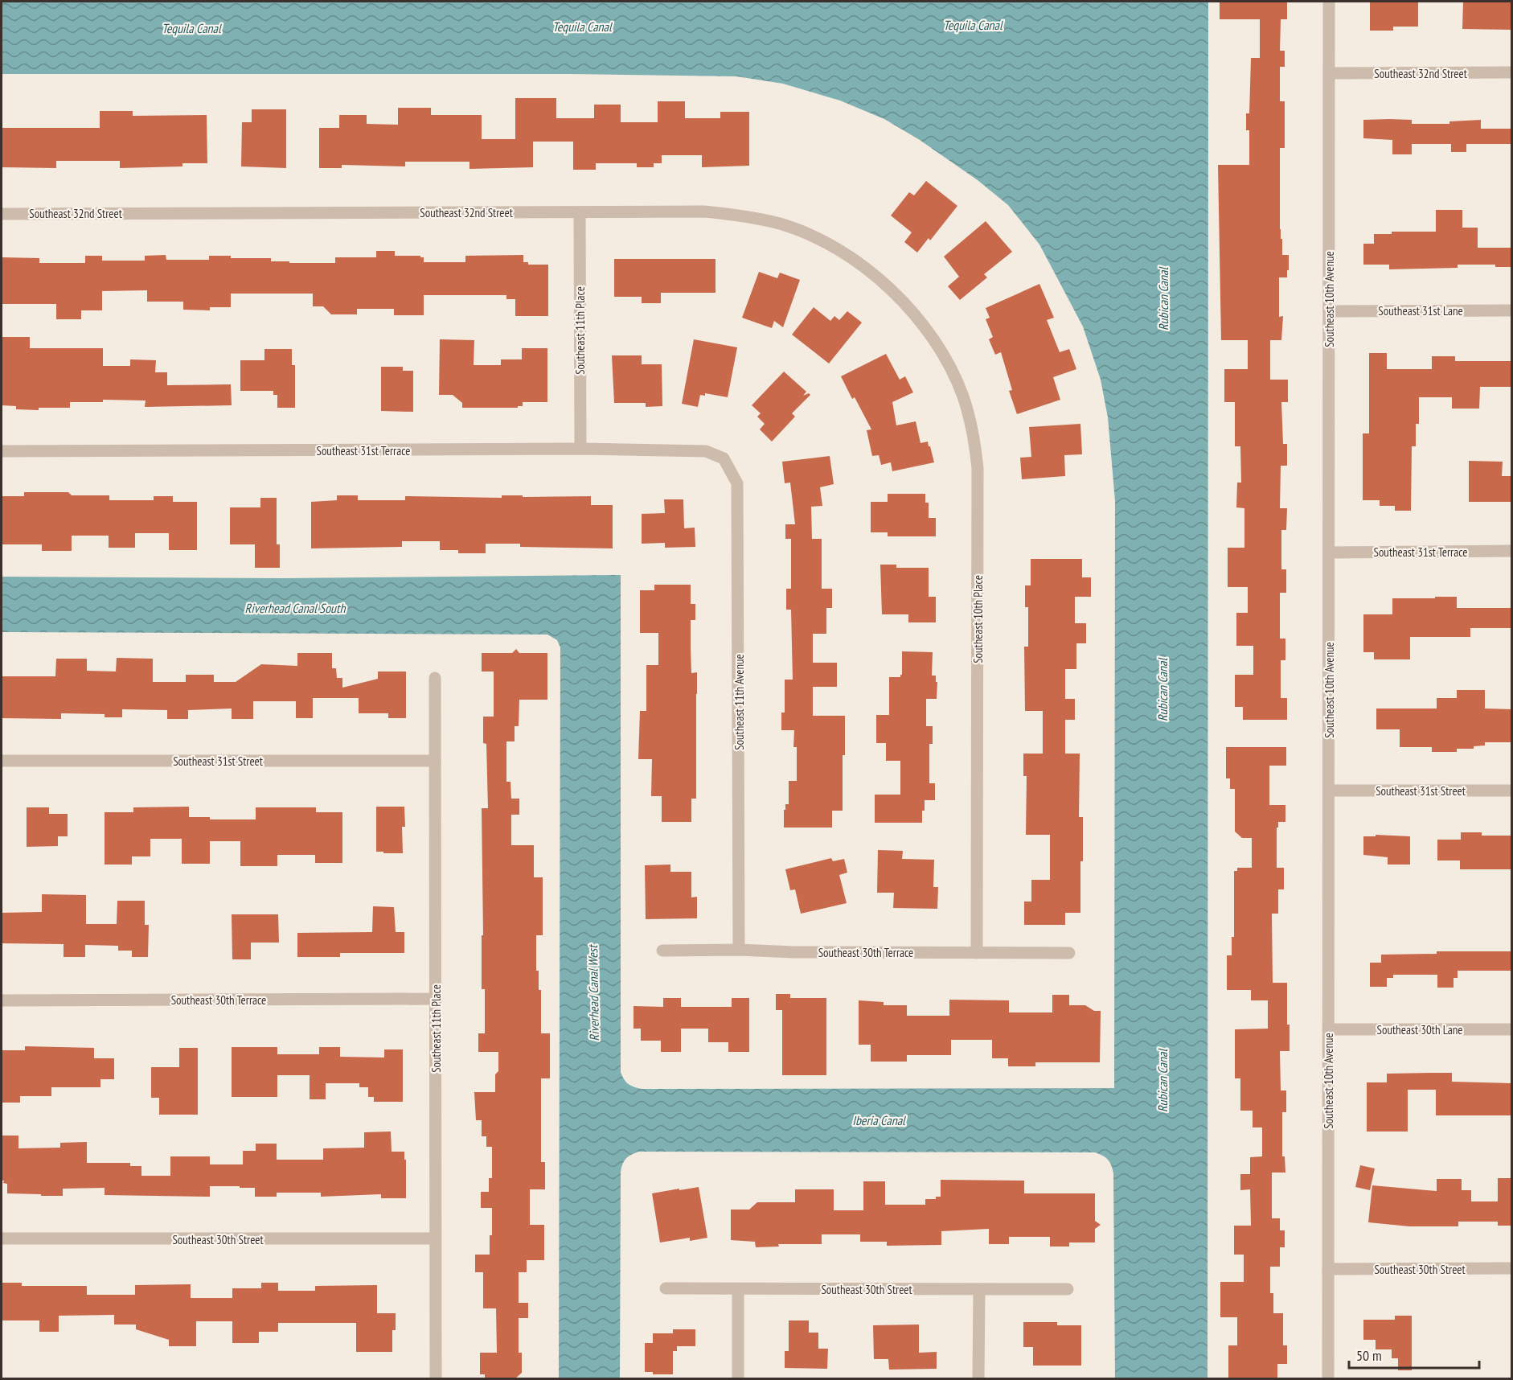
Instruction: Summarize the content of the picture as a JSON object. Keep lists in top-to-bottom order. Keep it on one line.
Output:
{"streets":{"street":["Southeast 32nd Street","Southeast 10th Avenue","Southeast 31st Lane","Southeast 11th Place","Southeast 31st Terrace","Southeast 10th Place","Southeast 11th Avenue","Southeast 31st Street","Southeast 30th Terrace","Southeast 30th Lane","Southeast 30th Street"]},"crossings":[["Southeast 32nd Street","Southeast 10th Avenue"],["Southeast 32nd Street","Southeast 11th Place"],["Southeast 32nd Street","Southeast 10th Place"],["Southeast 10th Avenue","Southeast 31st Lane"],["Southeast 10th Avenue","Southeast 31st Terrace"],["Southeast 10th Avenue","Southeast 31st Street"],["Southeast 10th Avenue","Southeast 30th Lane"],["Southeast 10th Avenue","Southeast 30th Street"],["Southeast 11th Place","Southeast 31st Terrace"],["Southeast 11th Place","Southeast 31st Street"],["Southeast 11th Place","Southeast 30th Terrace"],["Southeast 11th Place","Southeast 30th Street"],["Southeast 31st Terrace","Southeast 11th Avenue"],["Southeast 10th Place","Southeast 30th Terrace"],["Southeast 11th Avenue","Southeast 30th Terrace"]],"water":["Tequila Canal","Rubican Canal","Riverhead Canal South","Riverhead Canal West","Iberia Canal"],"scale_bar":"50 m"}
